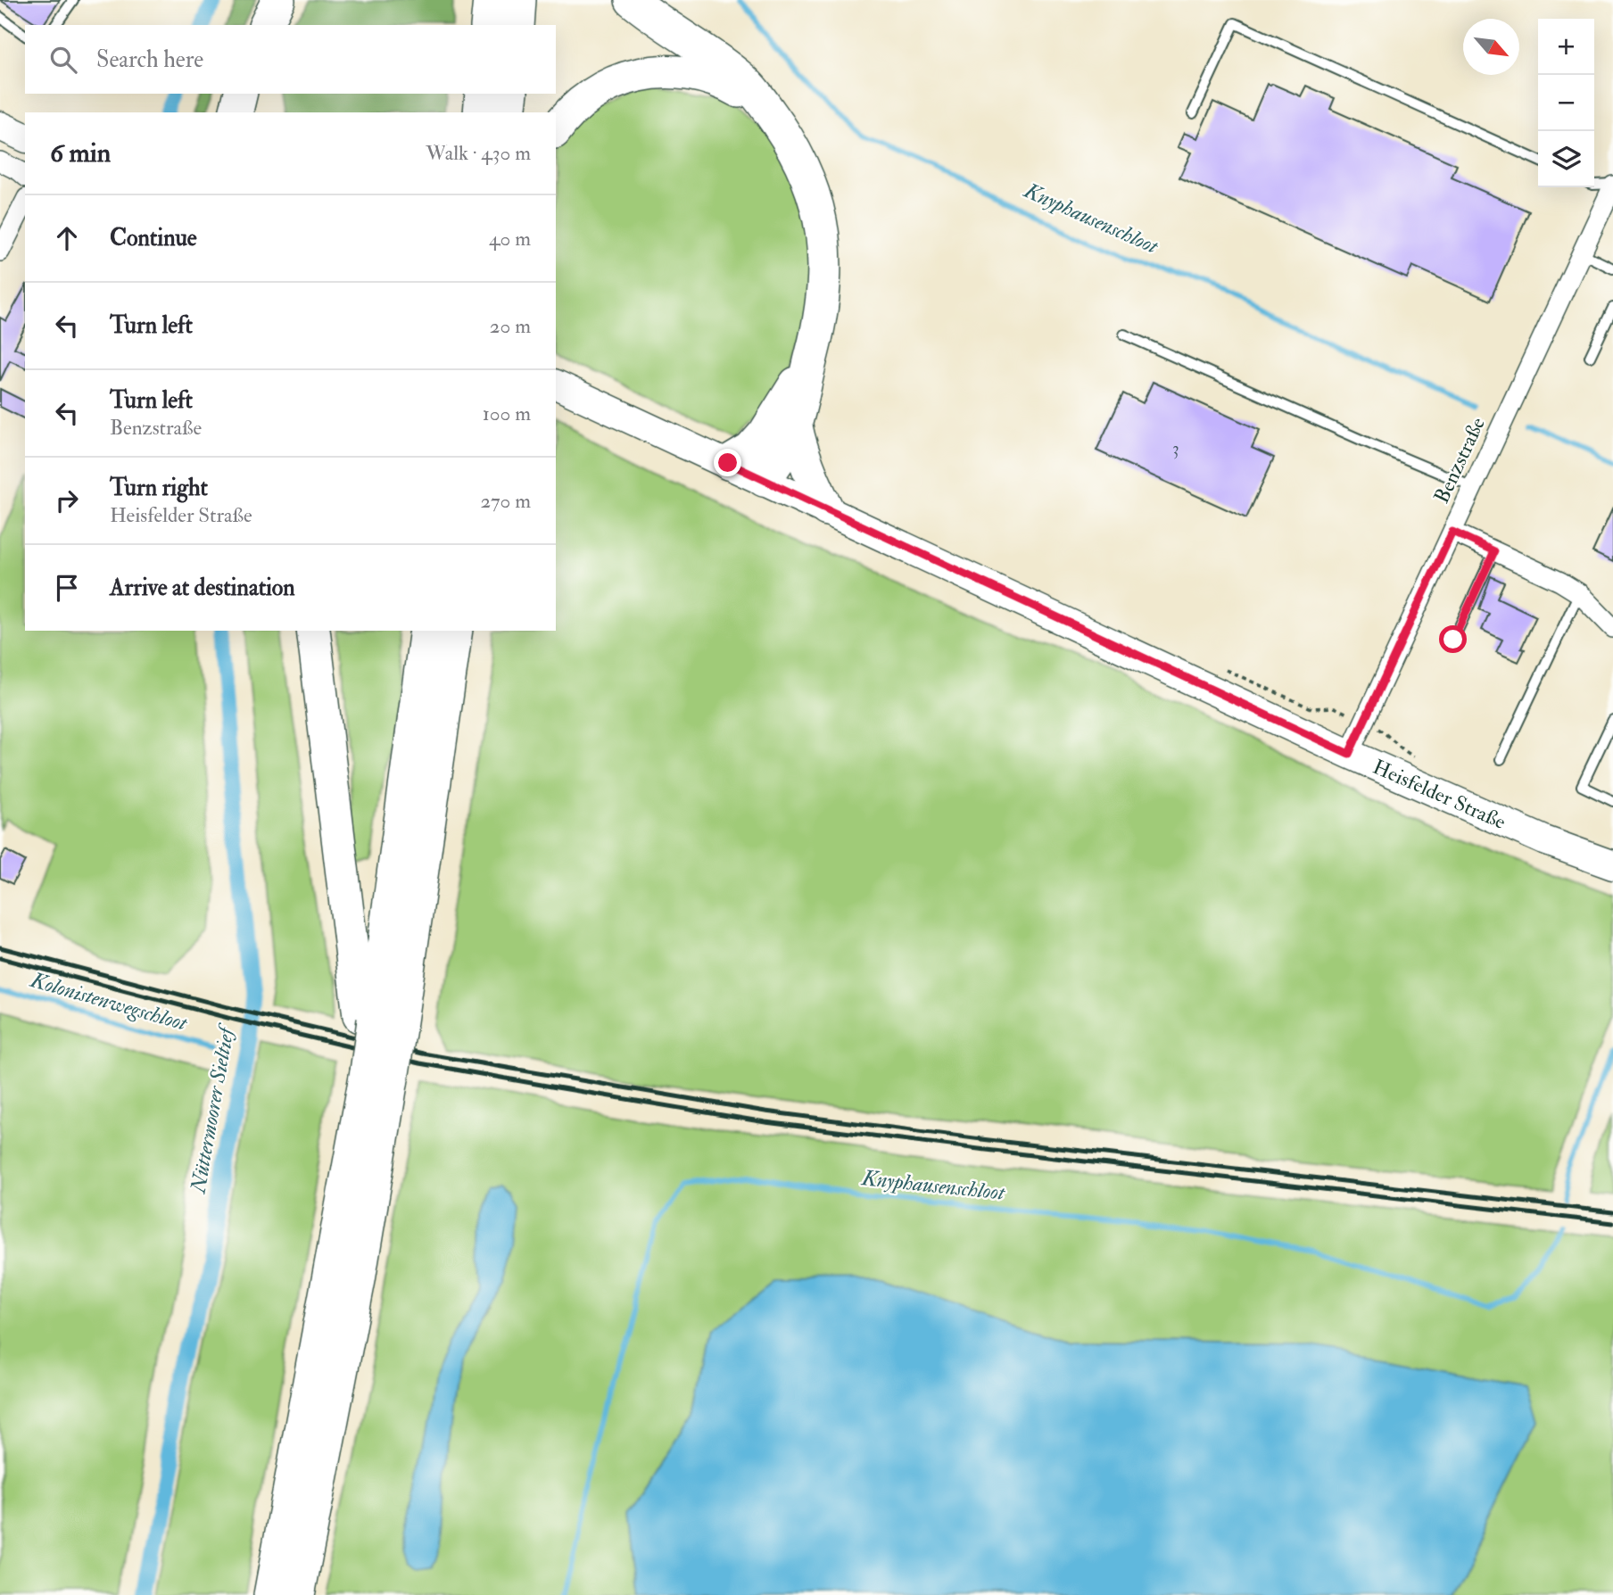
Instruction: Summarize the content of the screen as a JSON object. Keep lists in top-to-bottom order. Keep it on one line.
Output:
{"streets":{"main road":["Heisfelder Straße"],"street":["Benzstraße"]},"crossings":[["Benzstraße","Heisfelder Straße"]],"water":["Knyphausenschloot","Kolonistenwegschloot","Nüttermoorer Sieltief"],"house_numbers":["3"],"north":"bottom right","page":{"map_buttons":["+","−"],"search":"Search here","heading":["6 min","Walk · 430 m"],"list":[["Continue","40 m"],["Turn left","20 m"],["Turn left","Benzstraße","100 m"],["Turn right","Heisfelder Straße","270 m"],"Arrive at destination"]}}
